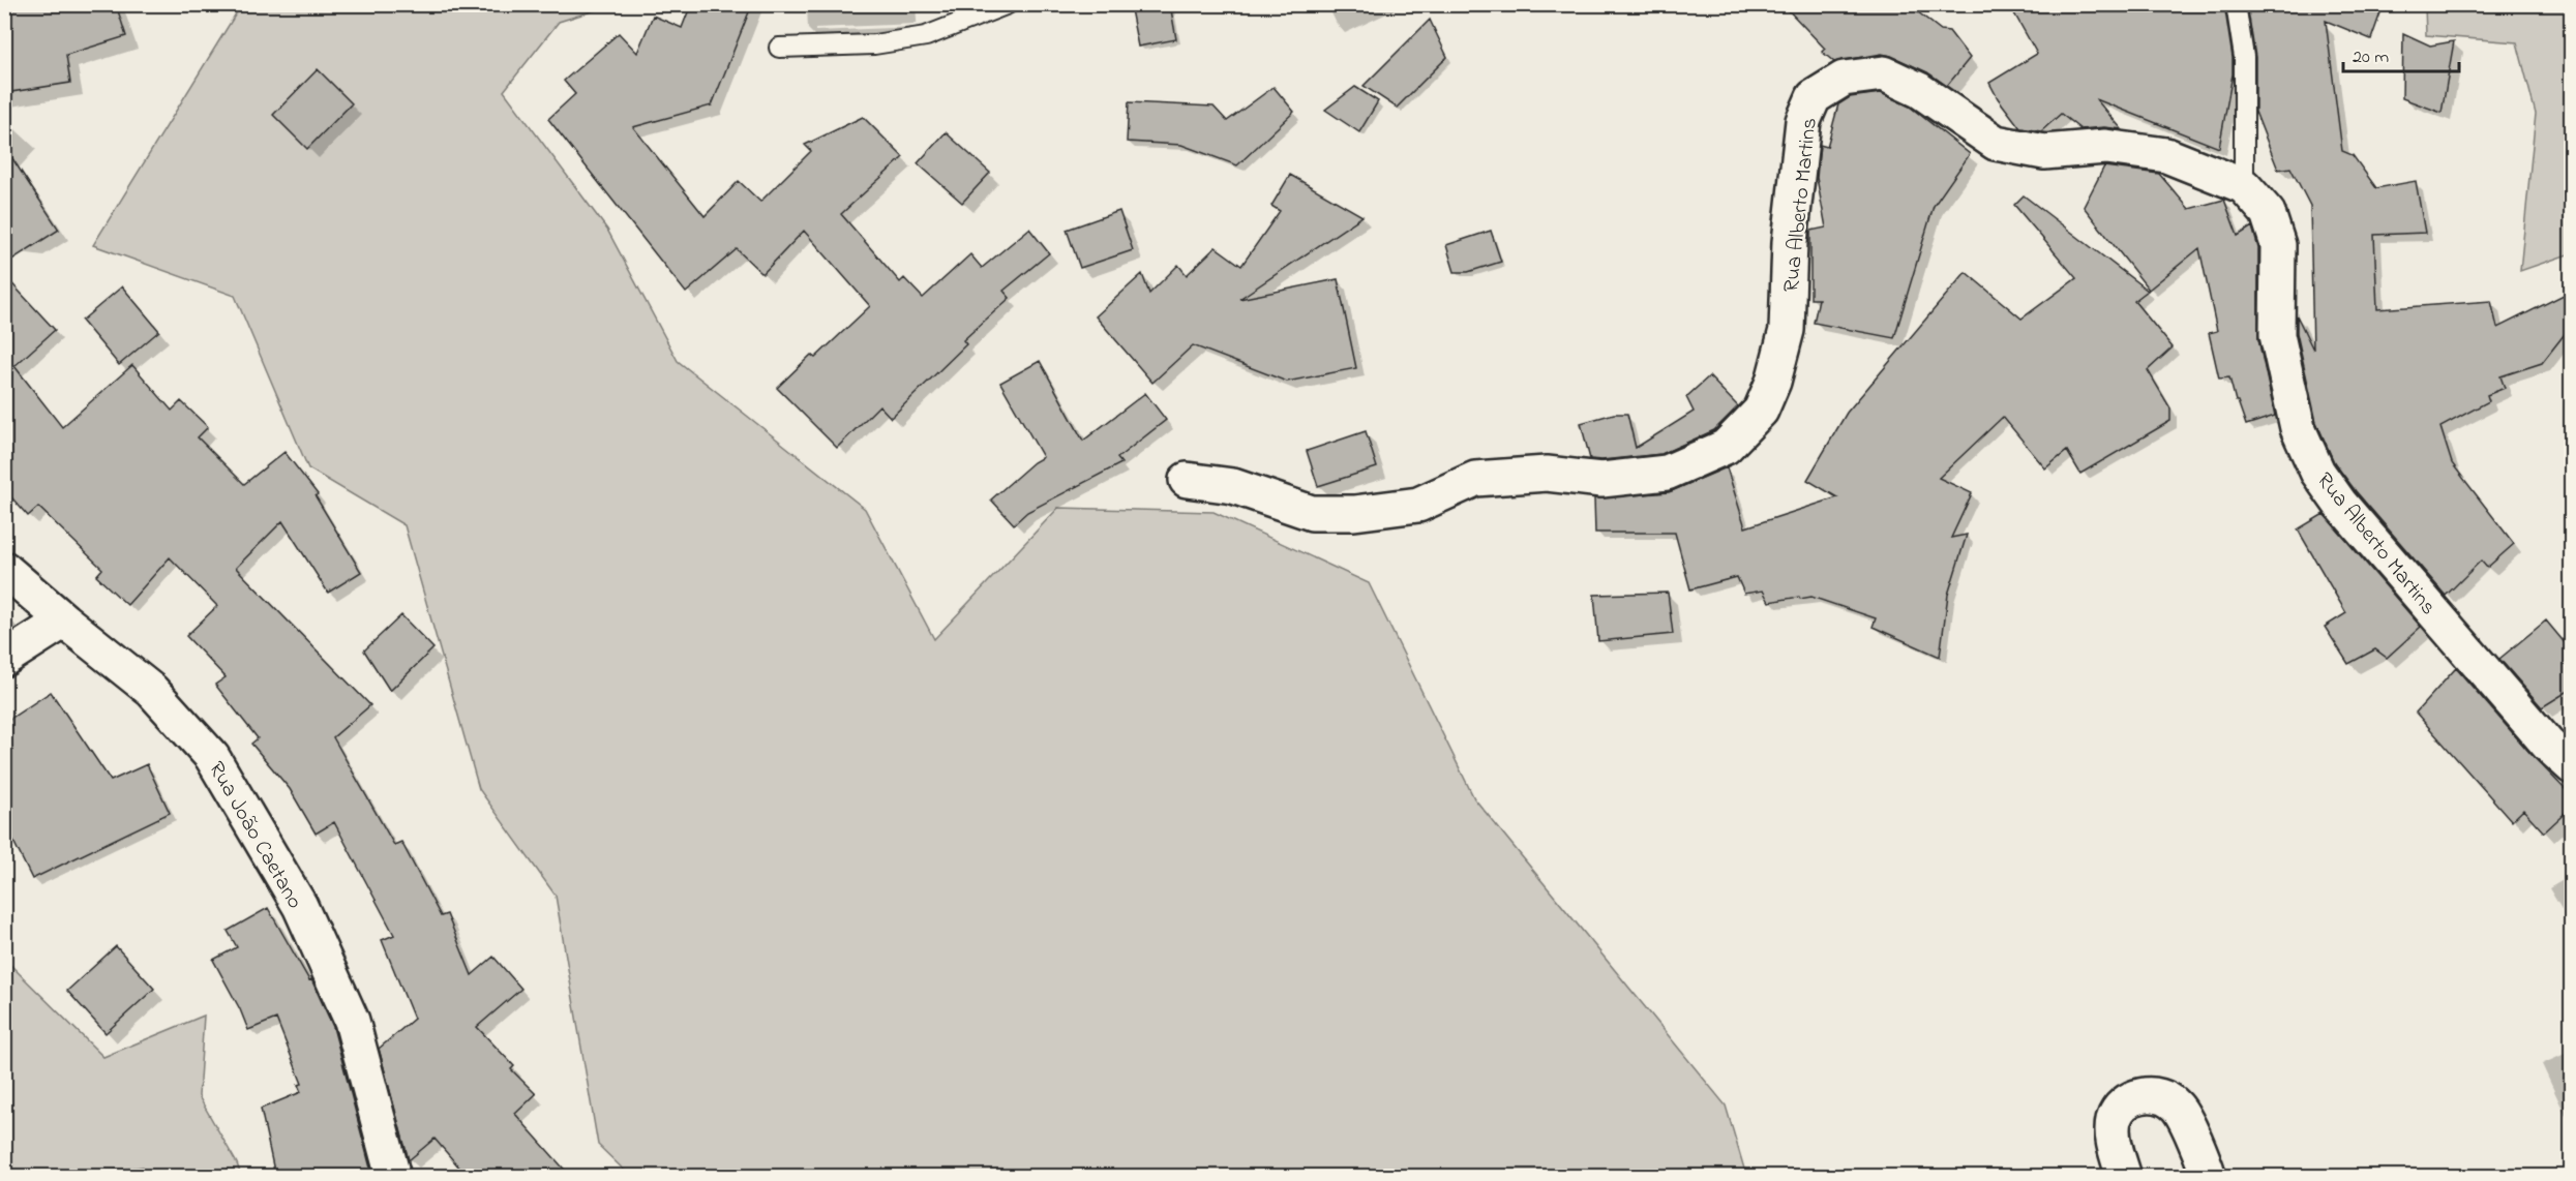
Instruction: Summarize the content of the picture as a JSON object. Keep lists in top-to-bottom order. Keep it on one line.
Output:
{"streets":{"street":["Rua Alberto Martins","Rua João Caetano"]},"scale_bar":"20 m"}
